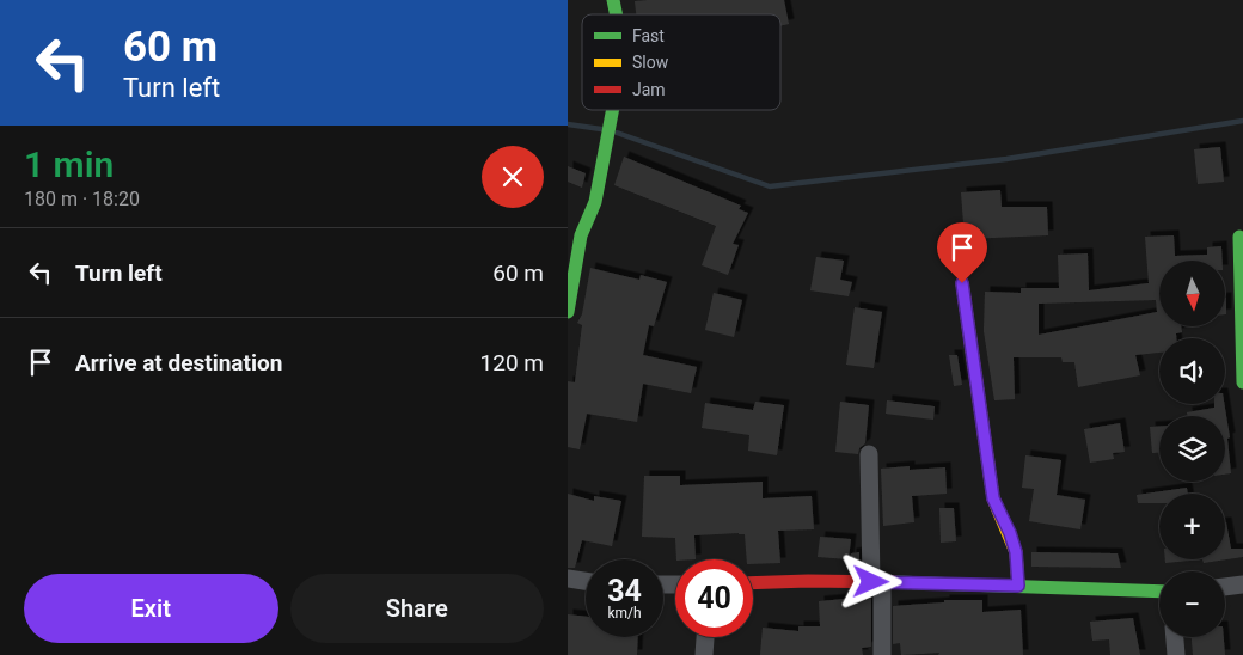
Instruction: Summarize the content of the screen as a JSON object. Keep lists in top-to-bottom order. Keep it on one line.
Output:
{"legend":["Fast","Slow","Jam"],"north":"bottom","page":{"turn":["60 m","Turn left"],"heading":["1 min","180 m · 18:20"],"list":[{"name":"Turn left","value":"60 m"},{"name":"Arrive at destination","value":"120 m"}],"map_buttons":["+","−"],"speed":"34 km/h","limit":"40","buttons":["Exit","Share"]}}
